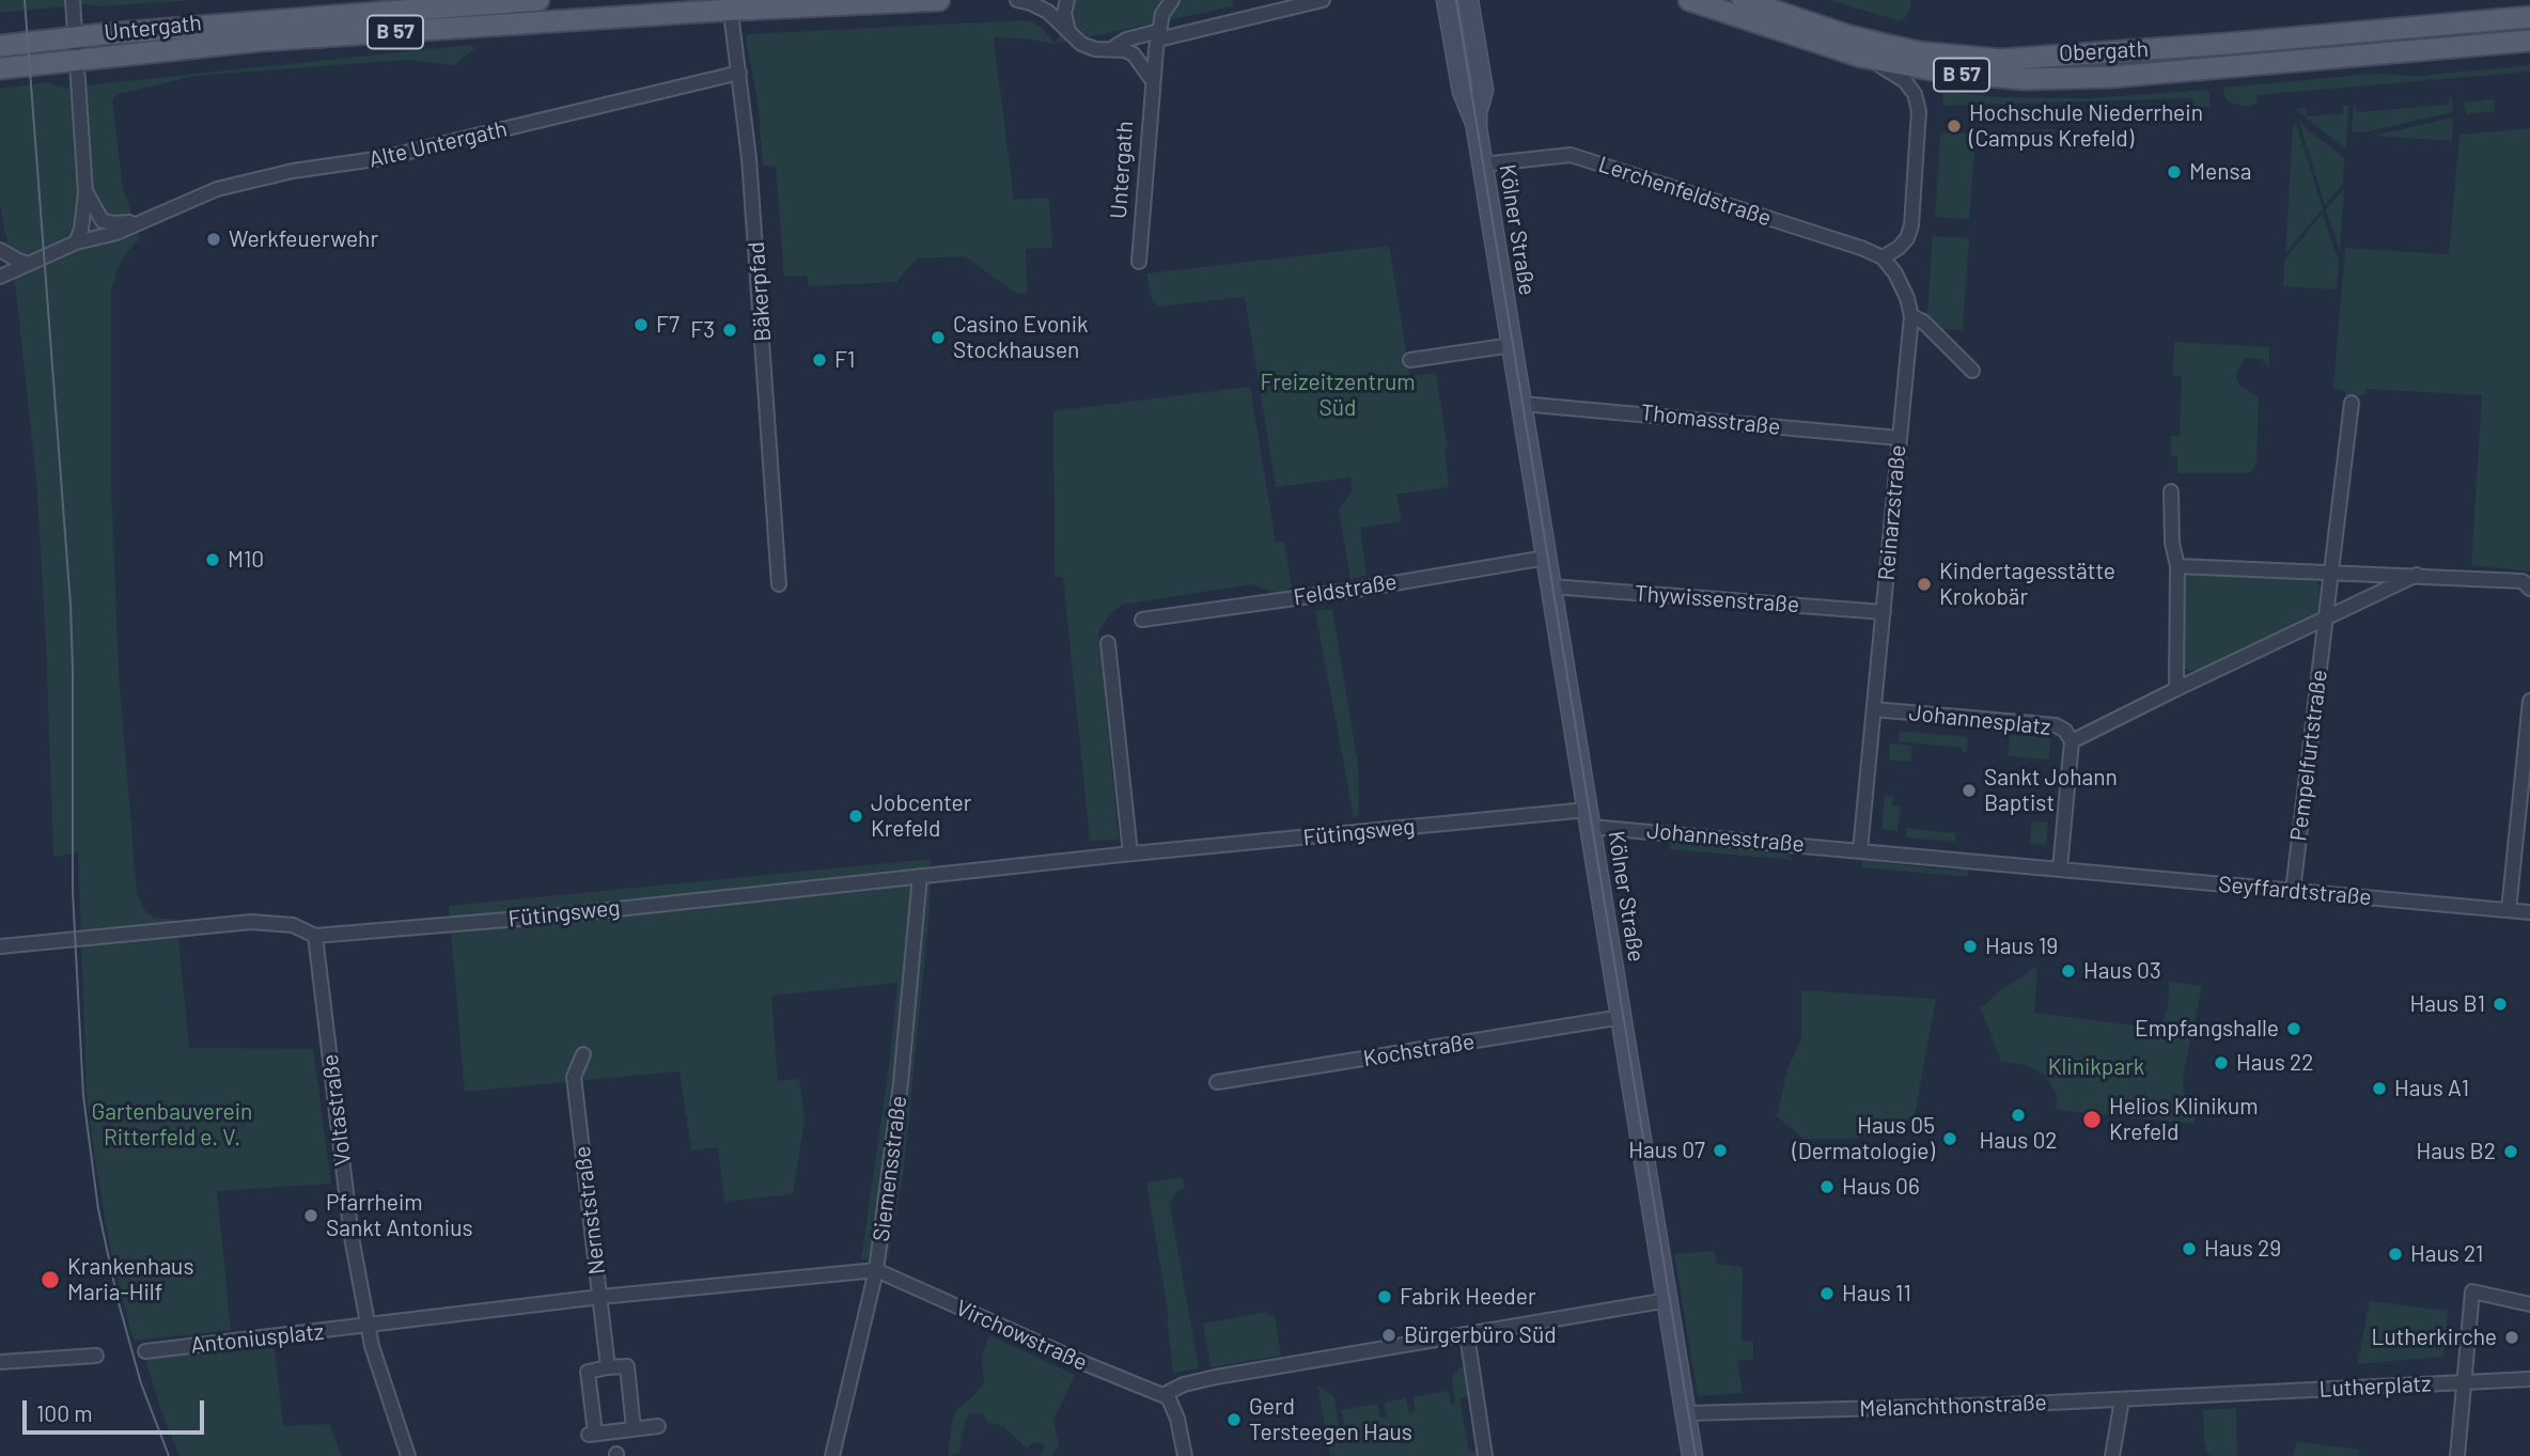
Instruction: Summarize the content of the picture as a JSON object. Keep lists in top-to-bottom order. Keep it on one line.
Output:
{"streets":{"main road":["Untergath","B 57","Obergath","Kölner Straße"],"street":["Alte Untergath","Lerchenfeldstraße","Bäkerpfad","Thomasstraße","Reinarzstraße","Feldstraße","Thywissenstraße","Johannesplatz","Pempelfurtstraße","Fütingsweg","Johannesstraße","Seyffardtstraße","Kochstraße","Voltastraße","Siemensstraße","Nernststraße","Virchowstraße","Antoniusplatz","Lutherplatz","Melanchthonstraße"]},"crossings":[["Untergath","Bäkerpfad"],["Alte Untergath","Bäkerpfad"],["Lerchenfeldstraße","Kölner Straße"],["Lerchenfeldstraße","Reinarzstraße"],["Kölner Straße","Thomasstraße"],["Kölner Straße","Feldstraße"],["Kölner Straße","Thywissenstraße"],["Kölner Straße","Fütingsweg"],["Kölner Straße","Johannesstraße"],["Kölner Straße","Kochstraße"],["Kölner Straße","Melanchthonstraße"],["Thomasstraße","Reinarzstraße"],["Reinarzstraße","Thywissenstraße"],["Reinarzstraße","Johannesplatz"],["Johannesplatz","Seyffardtstraße"],["Pempelfurtstraße","Seyffardtstraße"],["Fütingsweg","Johannesstraße"],["Fütingsweg","Voltastraße"],["Fütingsweg","Siemensstraße"],["Voltastraße","Virchowstraße"],["Voltastraße","Antoniusplatz"],["Siemensstraße","Virchowstraße"],["Nernststraße","Virchowstraße"],["Virchowstraße","Antoniusplatz"],["Lutherplatz","Melanchthonstraße"]],"parks":["Freizeitzentrum Süd","Klinikpark","Gartenbauverein Ritterfeld e. V."],"places":["Hochschule Niederrhein (Campus Krefeld)","Mensa","Werkfeuerwehr","F7","F3","Casino Evonik Stockhausen","F1","M10","Kindertagesstätte Krokobär","Sankt Johann Baptist","Jobcenter Krefeld","Haus 19","Haus 03","Haus B1","Empfangshalle","Haus 22","Haus A1","Haus 02","Helios Klinikum Krefeld","Haus 05 (Dermatologie)","Haus 07","Haus B2","Haus 06","Pfarrheim Sankt Antonius","Haus 29","Haus 21","Krankenhaus Maria-Hilf","Haus 11","Fabrik Heeder","Bürgerbüro Süd","Lutherkirche","Gerd Tersteegen Haus"],"scale_bar":"100 m"}
